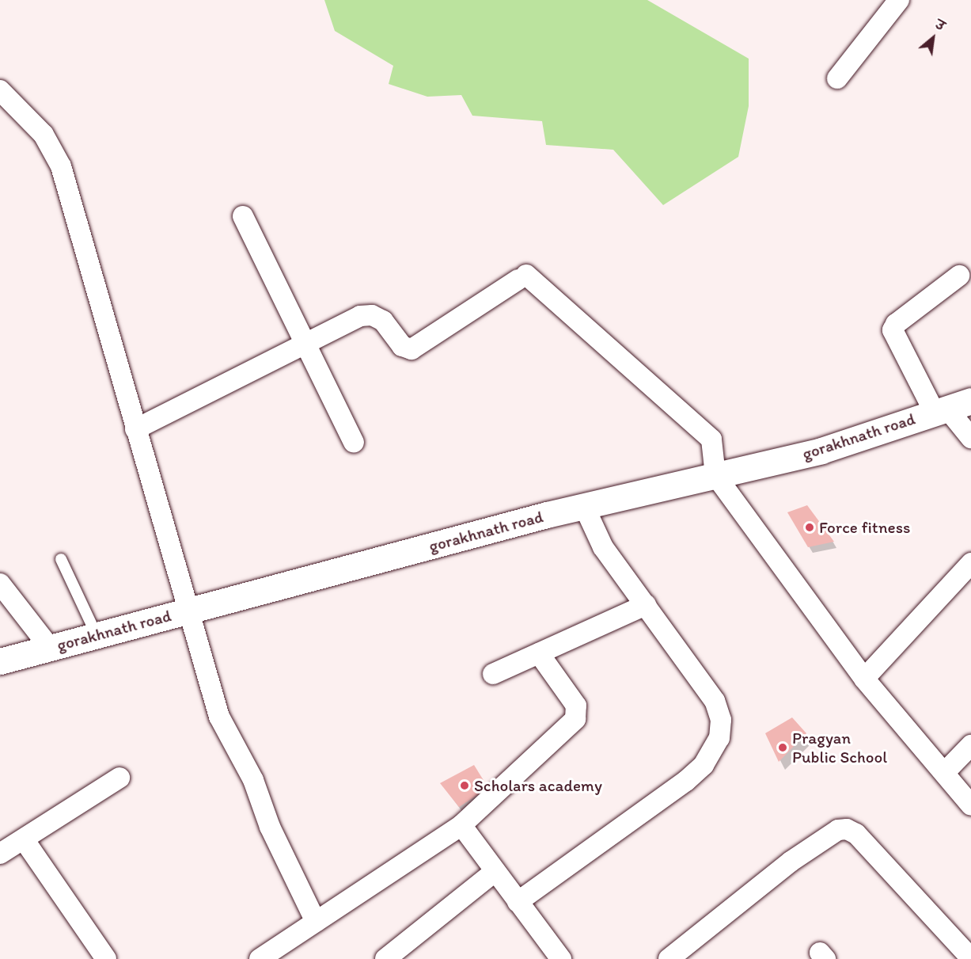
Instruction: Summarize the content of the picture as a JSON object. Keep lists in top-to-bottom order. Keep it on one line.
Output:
{"streets":{"street":["gorakhnath road"]},"places":["Force fitness","Pragyan Public School","Scholars academy"],"north":"top right"}
